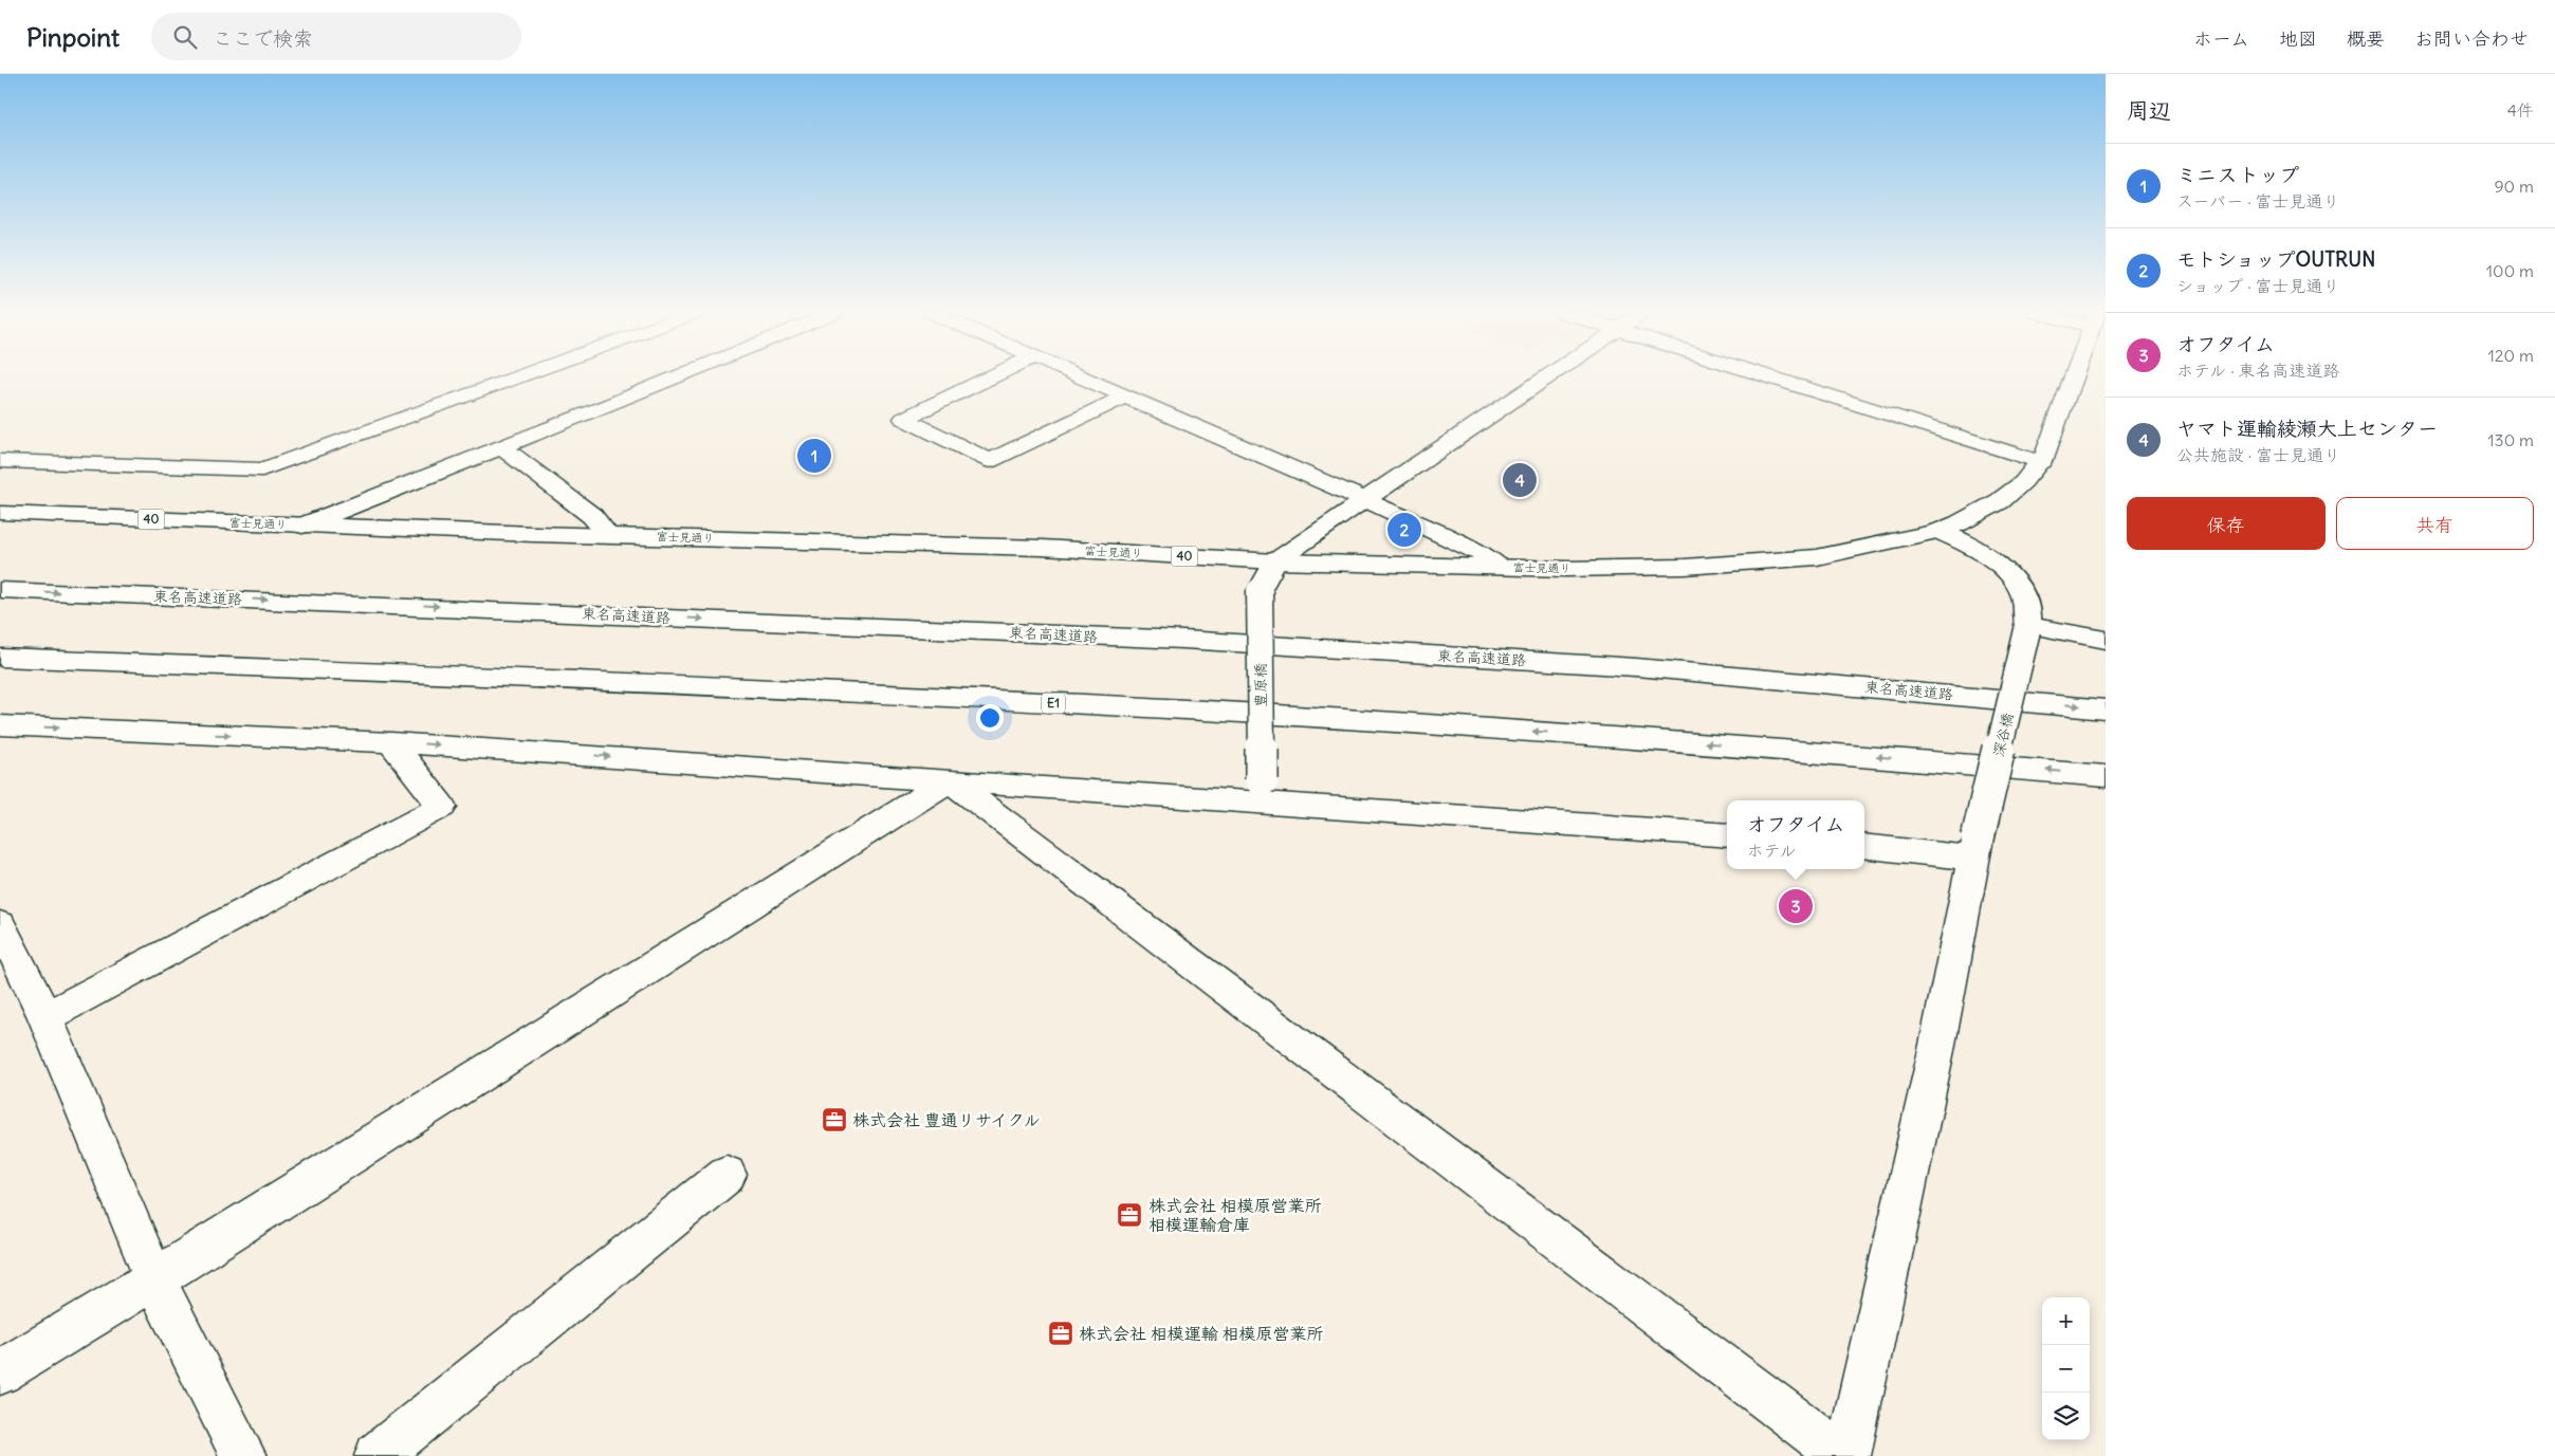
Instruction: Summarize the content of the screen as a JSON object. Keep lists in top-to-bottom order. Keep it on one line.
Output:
{"streets":{"main road":["40","富士見通り","東名高速道路","豊原橋","E1","深谷橋"]},"crossings":[["富士見通り","豊原橋"],["富士見通り","深谷橋"]],"places":{"office":["株式会社 豊通リサイクル","株式会社 相模原営業所 相模運輸倉庫","株式会社 相模運輸 相模原営業所"]},"page":{"header":"Pinpoint","search":"ここで検索","nav":["ホーム","地図","概要","お問い合わせ"],"heading":["周辺","4件"],"list":[{"mark":"1","name":"ミニストップ","note":"スーパー · 富士見通り","value":"90 m"},{"mark":"2","name":"モトショップOUTRUN","note":"ショップ · 富士見通り","value":"100 m"},{"mark":"3","name":"オフタイム","note":"ホテル · 東名高速道路","value":"120 m"},{"mark":"4","name":"ヤマト運輸綾瀬大上センター","note":"公共施設 · 富士見通り","value":"130 m"}],"pins":["1","4","2","3"],"buttons":["保存","共有"],"popup":["オフタイム","ホテル"],"map_buttons":["+","−"]}}
